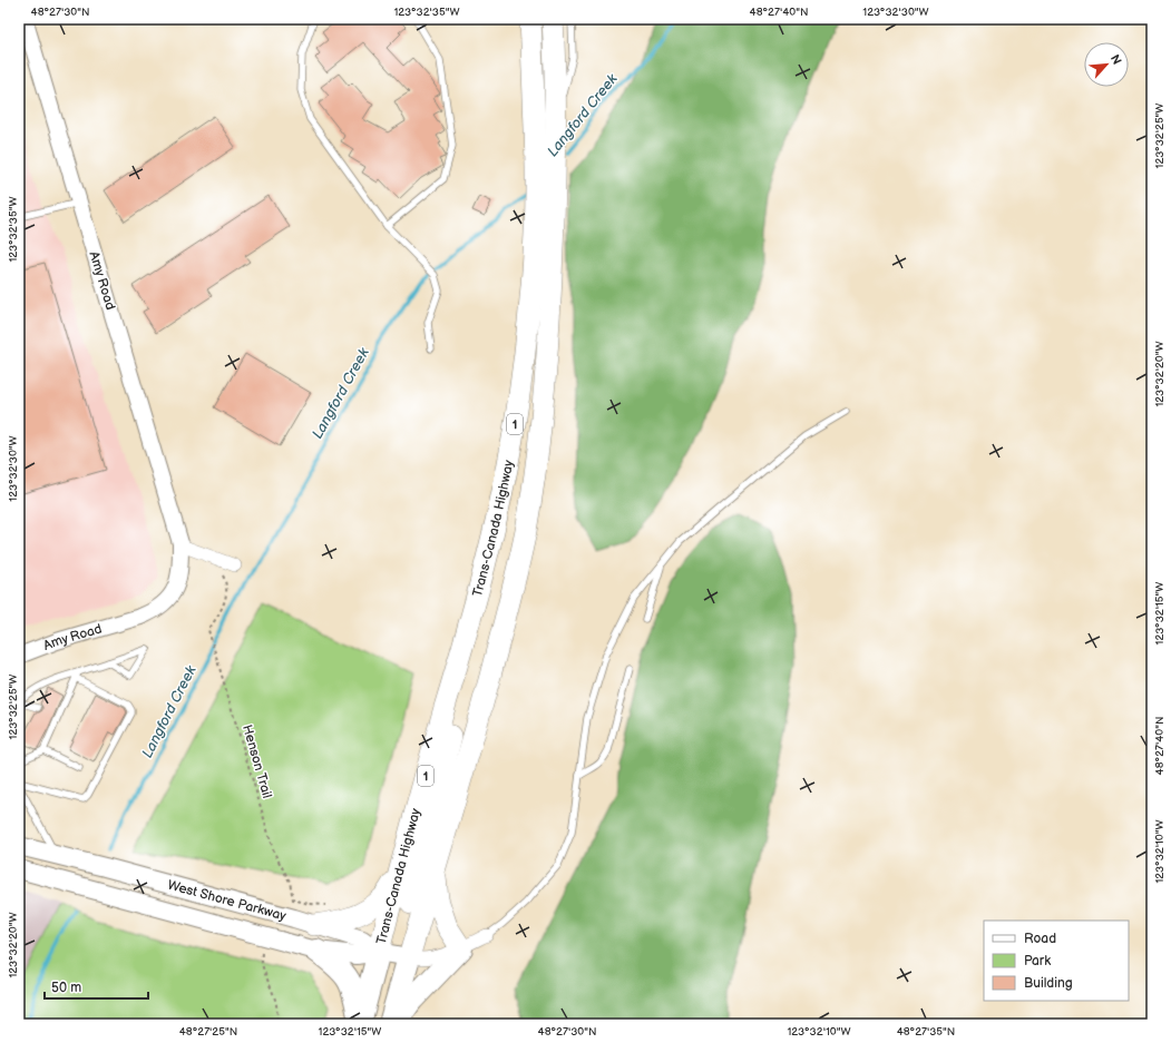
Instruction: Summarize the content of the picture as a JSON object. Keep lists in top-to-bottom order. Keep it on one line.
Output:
{"streets":{"highway":["1","Trans-Canada Highway"],"main road":["West Shore Parkway"],"street":["Amy Road"],"path":["Henson Trail"]},"crossings":[["1","West Shore Parkway"],["Trans-Canada Highway","West Shore Parkway"]],"water":["Langford Creek"],"legend":["Road","Park","Building"],"scale_bar":"50 m","north":"top right","coordinates":["48°27'30\"N","123°32'35\"W","48°27'40\"N","123°32'30\"W","123°32'25\"W","123°32'20\"W","123°32'15\"W","123°32'10\"W","48°27'25\"N","48°27'35\"N"]}
